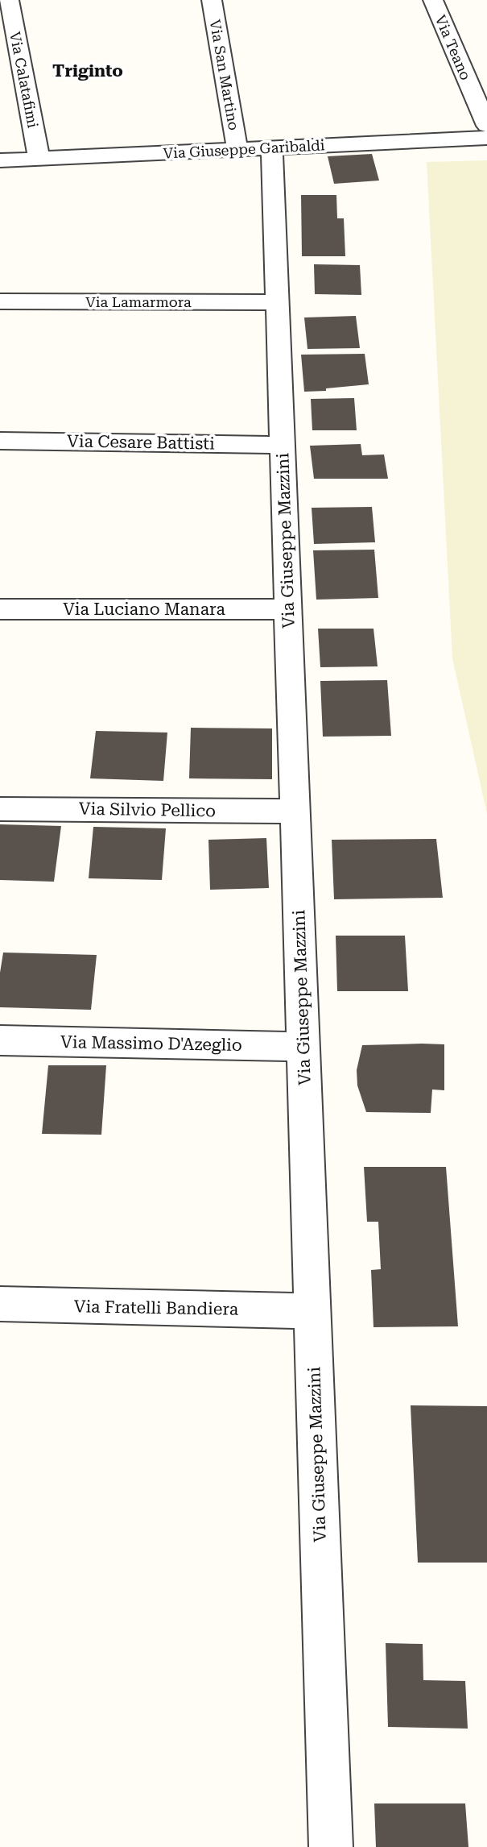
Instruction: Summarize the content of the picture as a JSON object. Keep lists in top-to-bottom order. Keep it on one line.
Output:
{"streets":{"street":["Via Teano","Via San Martino","Via Calatafimi","Via Giuseppe Garibaldi","Via Lamarmora","Via Cesare Battisti","Via Giuseppe Mazzini","Via Luciano Manara","Via Silvio Pellico","Via Massimo D'Azeglio","Via Fratelli Bandiera"]},"crossings":[["Via San Martino","Via Giuseppe Garibaldi"],["Via Calatafimi","Via Giuseppe Garibaldi"],["Via Giuseppe Garibaldi","Via Giuseppe Mazzini"],["Via Lamarmora","Via Giuseppe Mazzini"],["Via Cesare Battisti","Via Giuseppe Mazzini"],["Via Giuseppe Mazzini","Via Luciano Manara"],["Via Giuseppe Mazzini","Via Silvio Pellico"],["Via Giuseppe Mazzini","Via Massimo D'Azeglio"],["Via Giuseppe Mazzini","Via Fratelli Bandiera"]],"districts":["Triginto"]}
